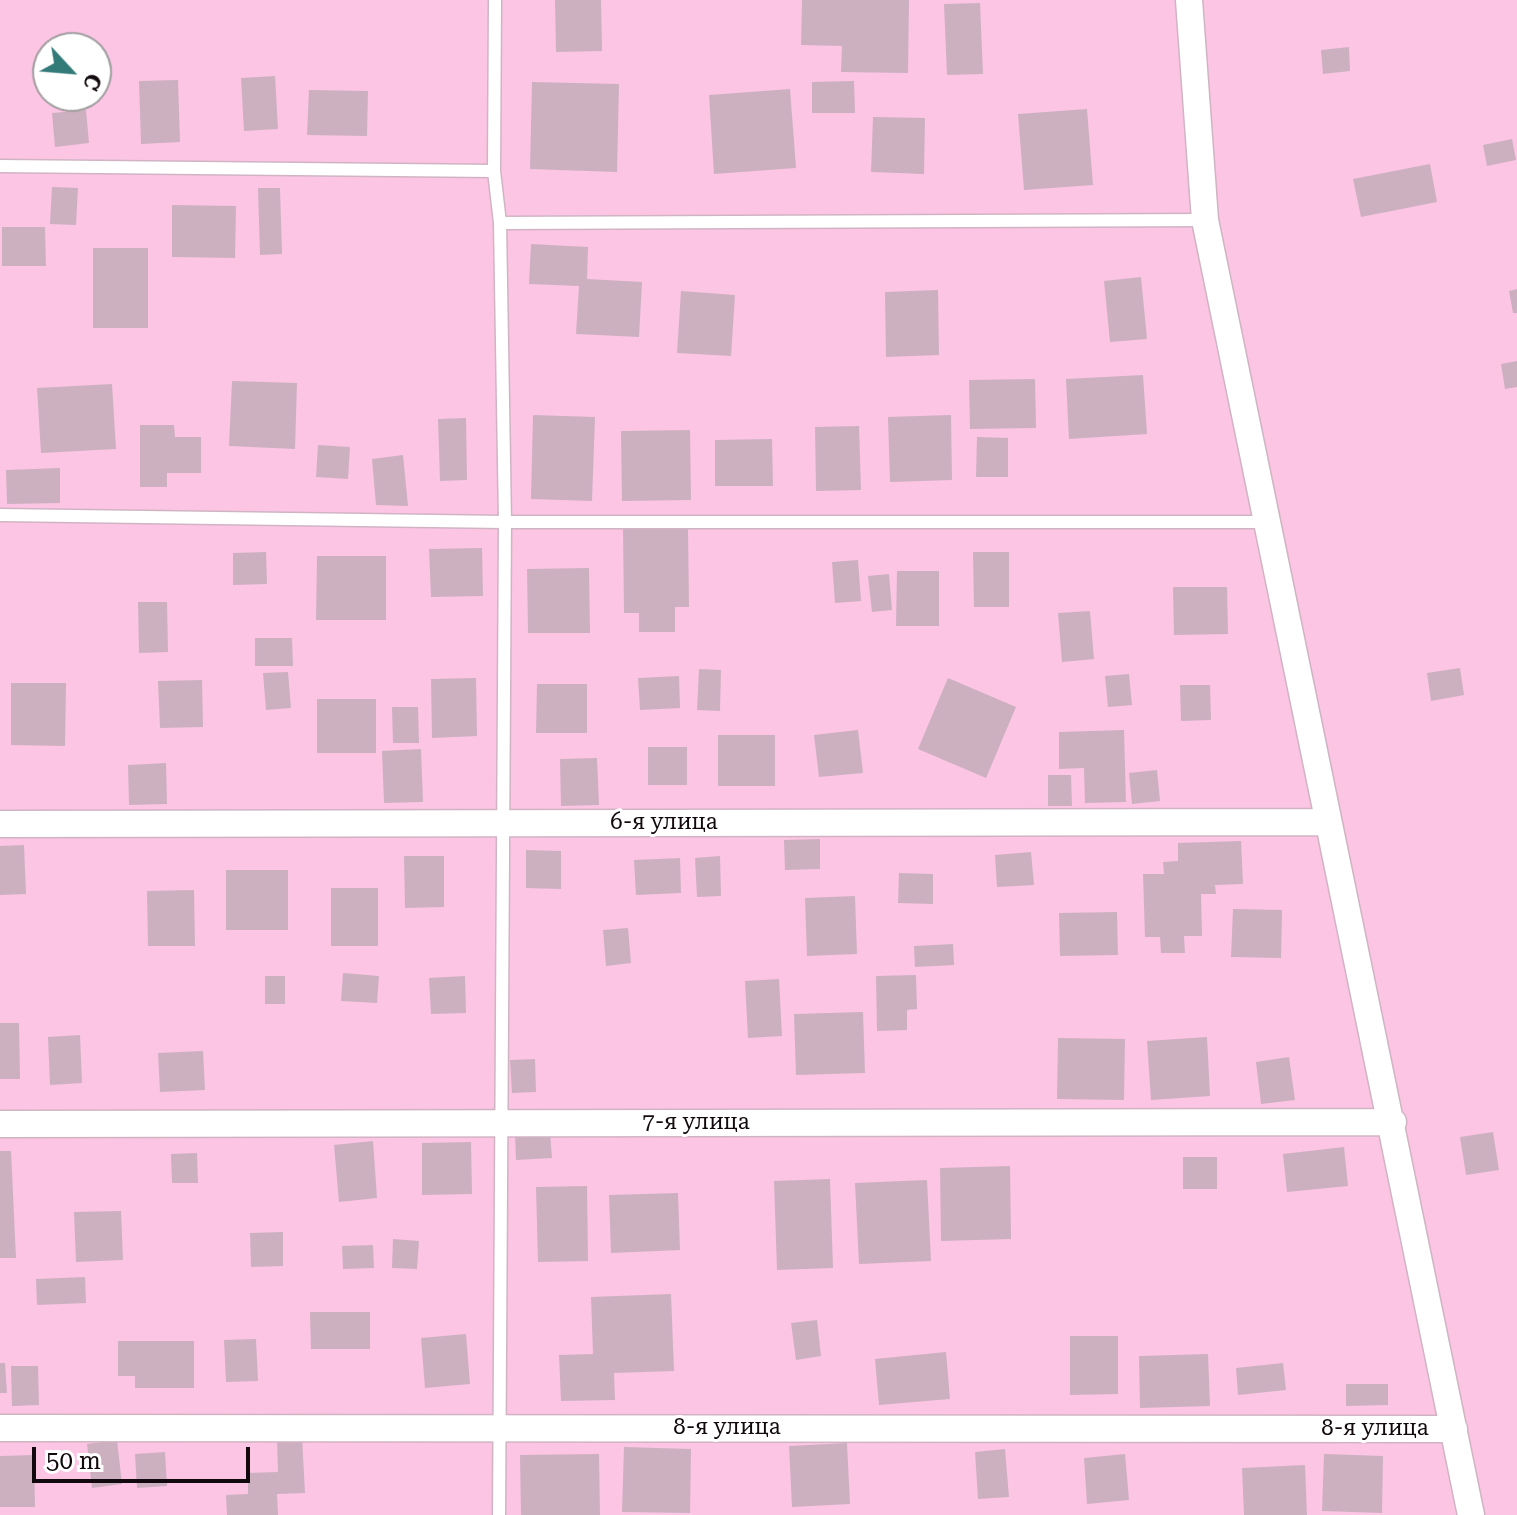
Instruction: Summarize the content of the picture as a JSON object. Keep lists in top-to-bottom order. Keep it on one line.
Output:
{"streets":{"street":["6-я улица","7-я улица","8-я улица"]},"scale_bar":"50 m","north":"bottom right"}
